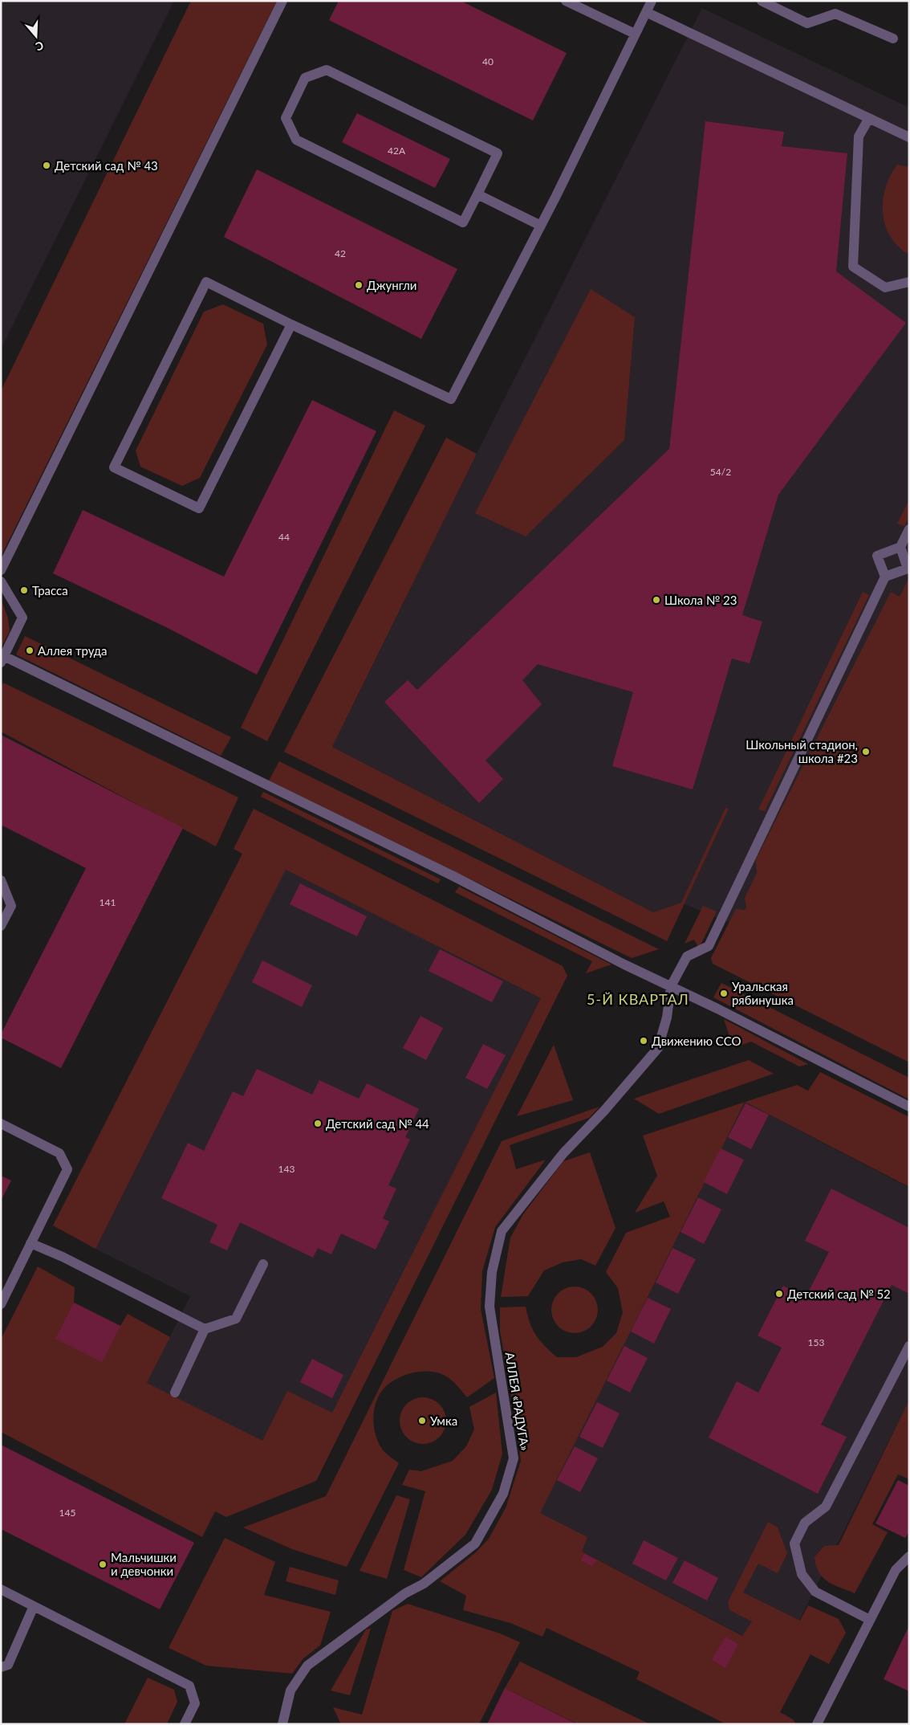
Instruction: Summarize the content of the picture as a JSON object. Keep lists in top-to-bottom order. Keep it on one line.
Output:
{"streets":{"street":["АЛЛЕЯ «РАДУГА»"]},"districts":["5-Й КВАРТАЛ"],"places":["Детский сад № 43","Джунгли","Трасса","Школа № 23","Аллея труда","Школьный стадион, школа #23","Уральская рябинушка","Движению ССО","Детский сад № 44","Детский сад № 52","Умка","Мальчишки и девчонки"],"house_numbers":["40","42А","42","54/2","44","141","143","153","145"],"north":"bottom"}
